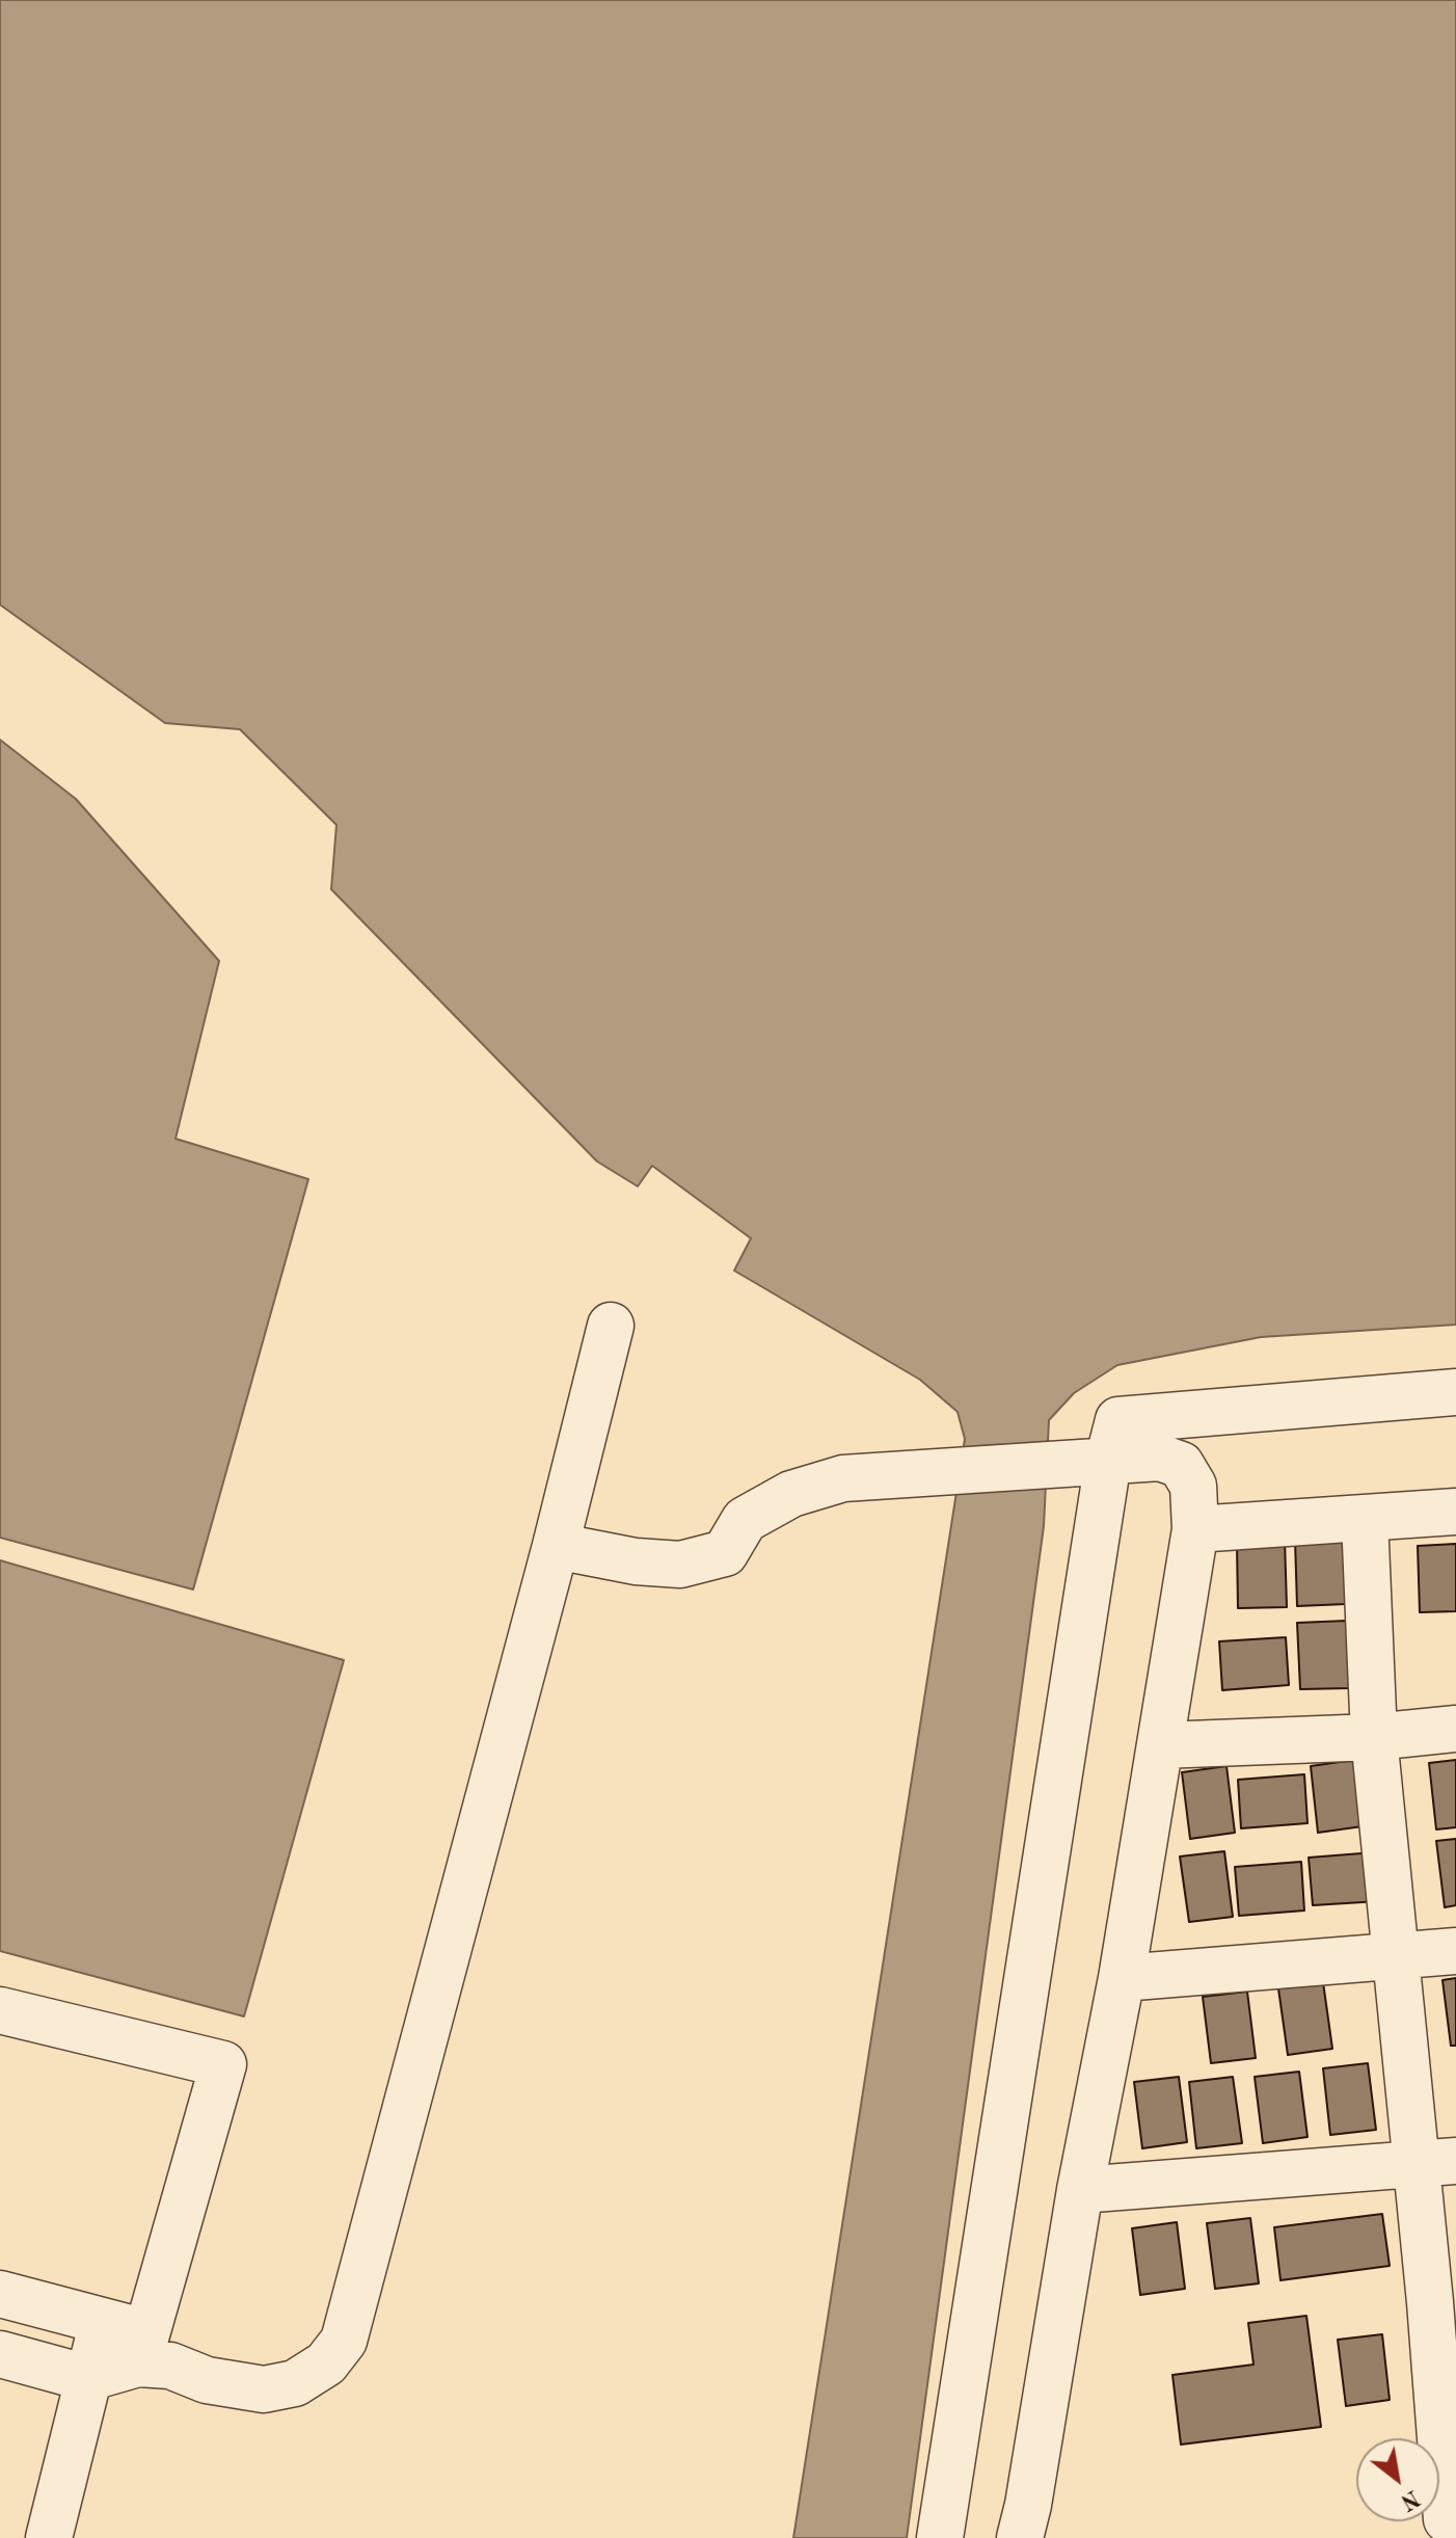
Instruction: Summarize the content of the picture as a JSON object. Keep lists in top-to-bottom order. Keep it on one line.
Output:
{"north":"bottom right"}
